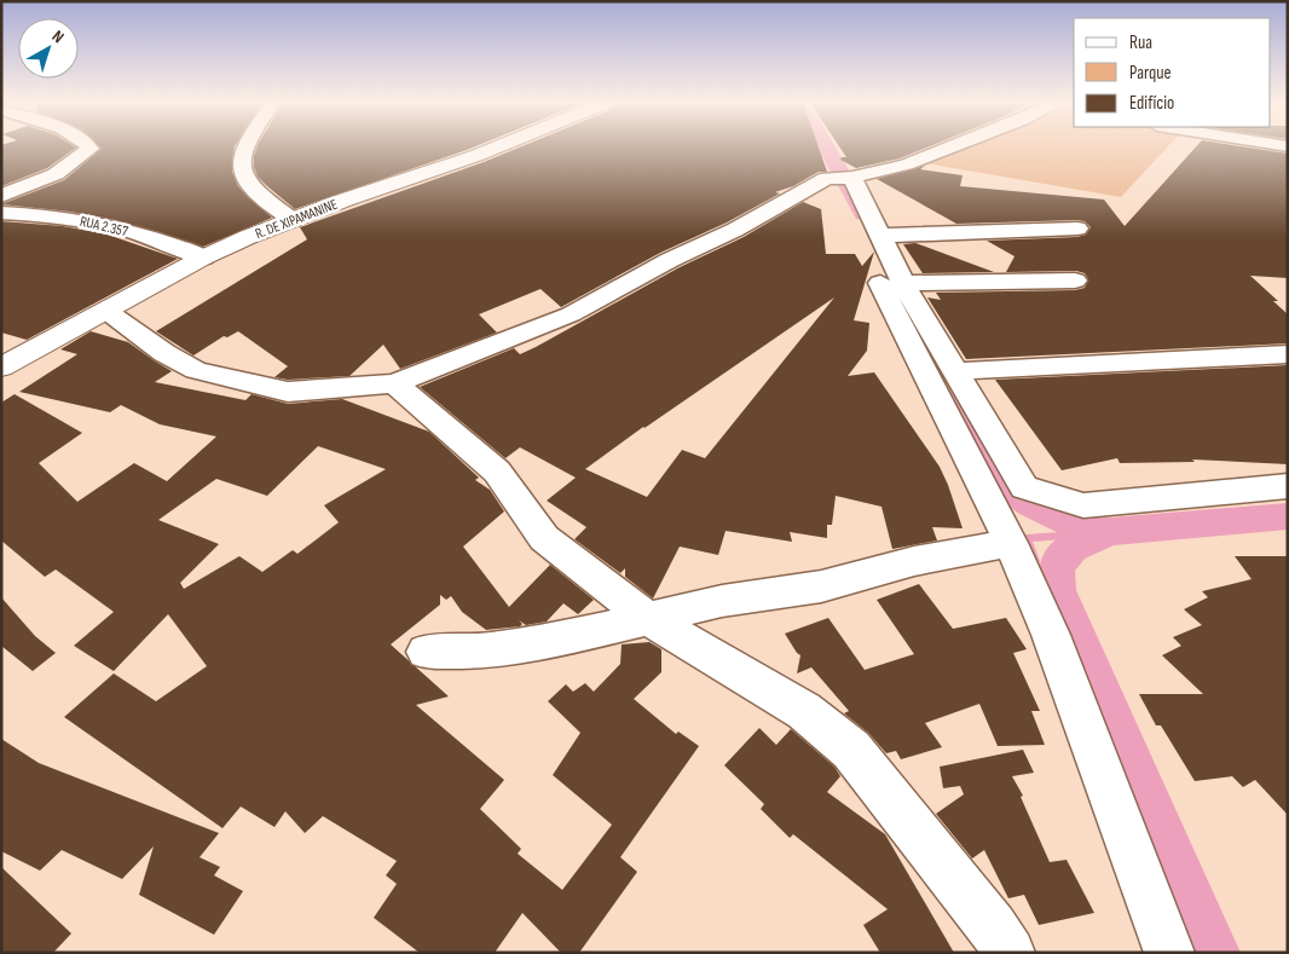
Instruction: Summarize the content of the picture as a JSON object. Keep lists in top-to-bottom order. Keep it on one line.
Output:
{"streets":{"street":["R. DE XIPAMANINE","RUA 2.357"]},"crossings":[["R. DE XIPAMANINE","RUA 2.357"]],"legend":["Rua","Parque","Edifício"],"north":"top right"}
